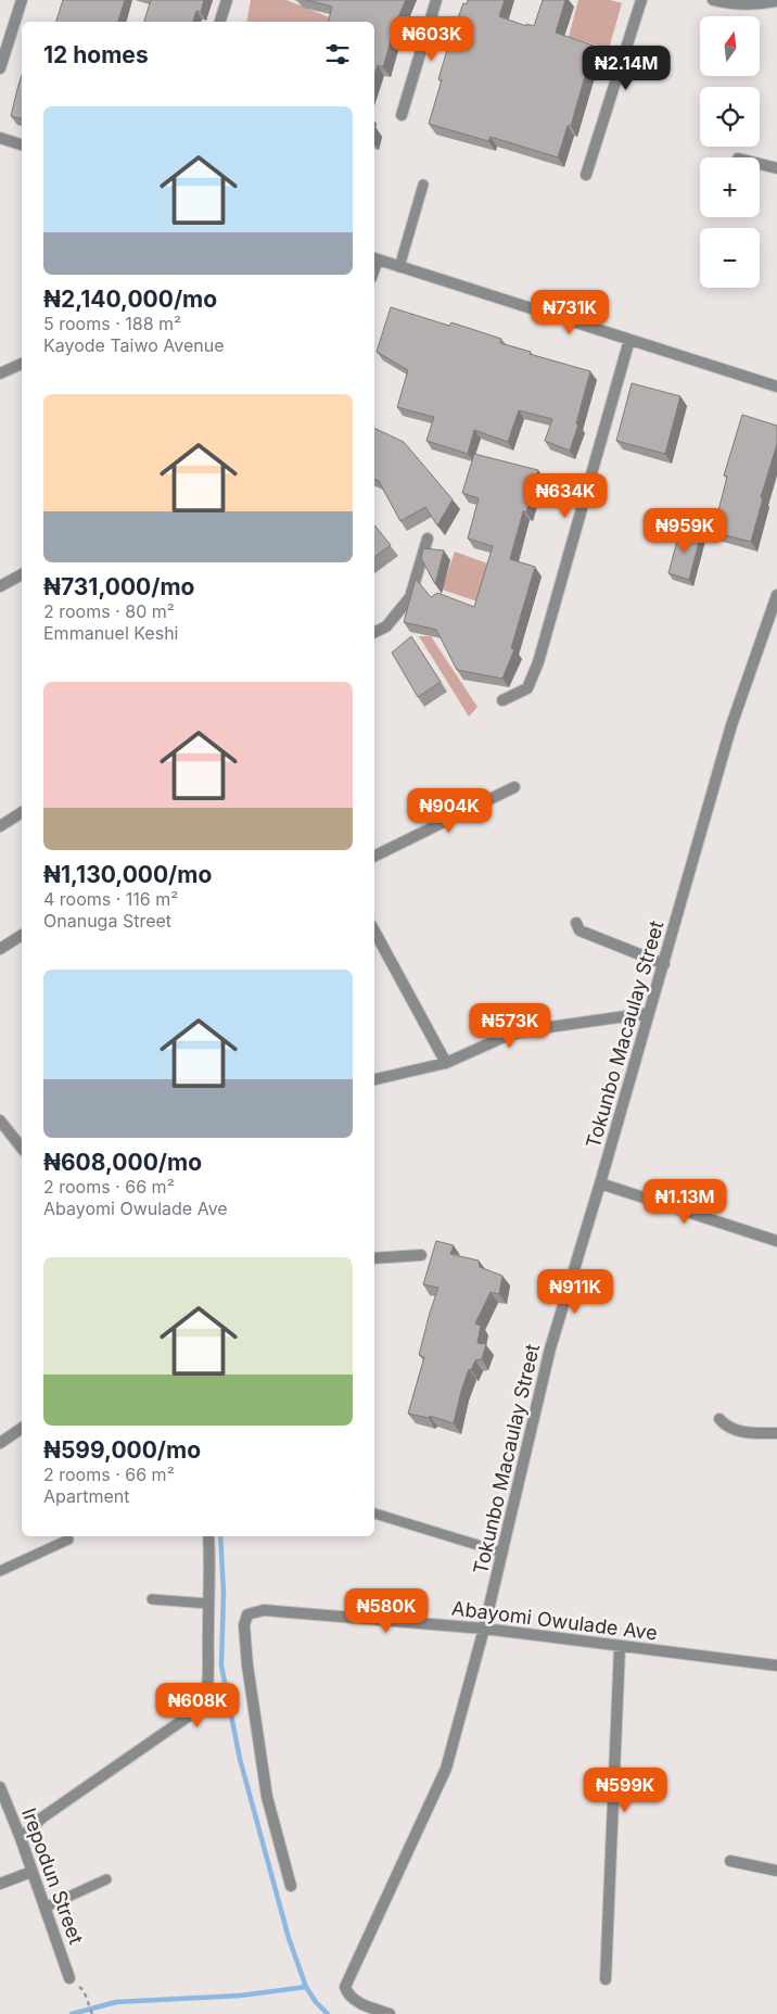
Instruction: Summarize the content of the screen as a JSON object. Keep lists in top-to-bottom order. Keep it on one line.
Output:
{"streets":{"street":["Tokunbo Macaulay Street","Abayomi Owulade Ave","Irepodun Street"]},"crossings":[["Tokunbo Macaulay Street","Abayomi Owulade Ave"]],"north":"top","page":{"map_buttons":["+","−"],"price":["₦603K","₦2.14M","₦731K","₦634K","₦959K","₦904K","₦573K","₦1.13M","₦911K","₦580K","₦608K","₦599K"],"heading":"12 homes","list":[{"name":"₦2,140,000/mo","note":"5 rooms · 188 m² · Kayode Taiwo Avenue"},{"name":"₦731,000/mo","note":"2 rooms · 80 m² · Emmanuel Keshi"},{"name":"₦1,130,000/mo","note":"4 rooms · 116 m² · Onanuga Street"},{"name":"₦608,000/mo","note":"2 rooms · 66 m² · Abayomi Owulade Ave"},{"name":"₦599,000/mo","note":"2 rooms · 66 m² · Apartment"}]}}
